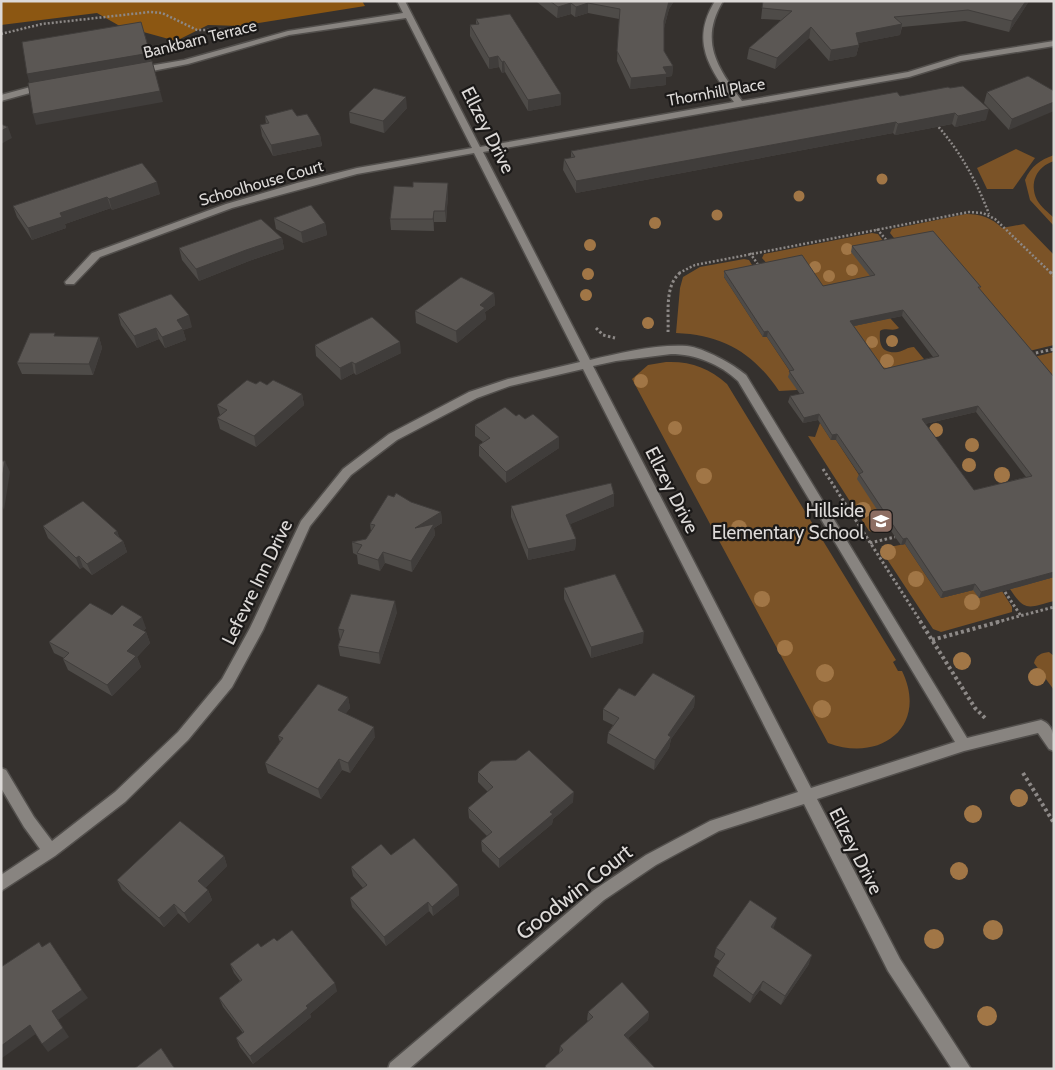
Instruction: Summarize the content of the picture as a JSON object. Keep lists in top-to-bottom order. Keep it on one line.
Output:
{"streets":{"street":["Bankbarn Terrace","Thornhill Place","Ellzey Drive","Schoolhouse Court","Lefevre Inn Drive","Goodwin Court"]},"crossings":[["Bankbarn Terrace","Ellzey Drive"],["Thornhill Place","Ellzey Drive"],["Thornhill Place","Schoolhouse Court"],["Ellzey Drive","Schoolhouse Court"],["Ellzey Drive","Lefevre Inn Drive"],["Ellzey Drive","Goodwin Court"],["Lefevre Inn Drive","Goodwin Court"]],"places":{"school or university":["Hillside Elementary School"]}}
